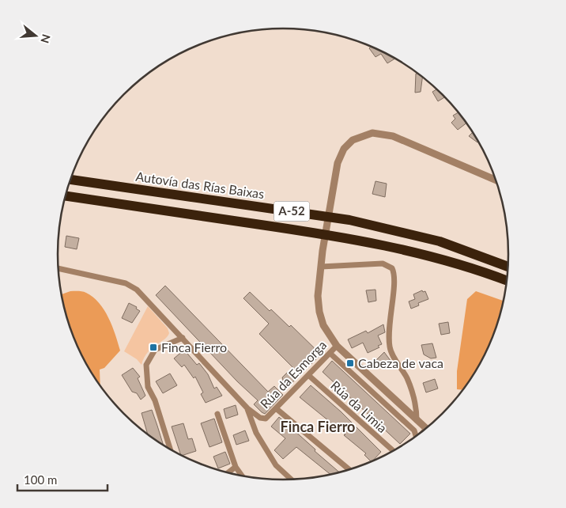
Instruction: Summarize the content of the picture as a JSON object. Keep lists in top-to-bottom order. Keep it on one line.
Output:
{"streets":{"highway":["Autovía das Rías Baixas","A-52"],"street":["Rúa da Esmorga","Rúa da Limia"]},"crossings":[["Rúa da Esmorga","Rúa da Limia"]],"districts":["Finca Fierro"],"places":{"transit":["Finca Fierro","Cabeza de vaca"]},"scale_bar":"100 m","north":"right"}
